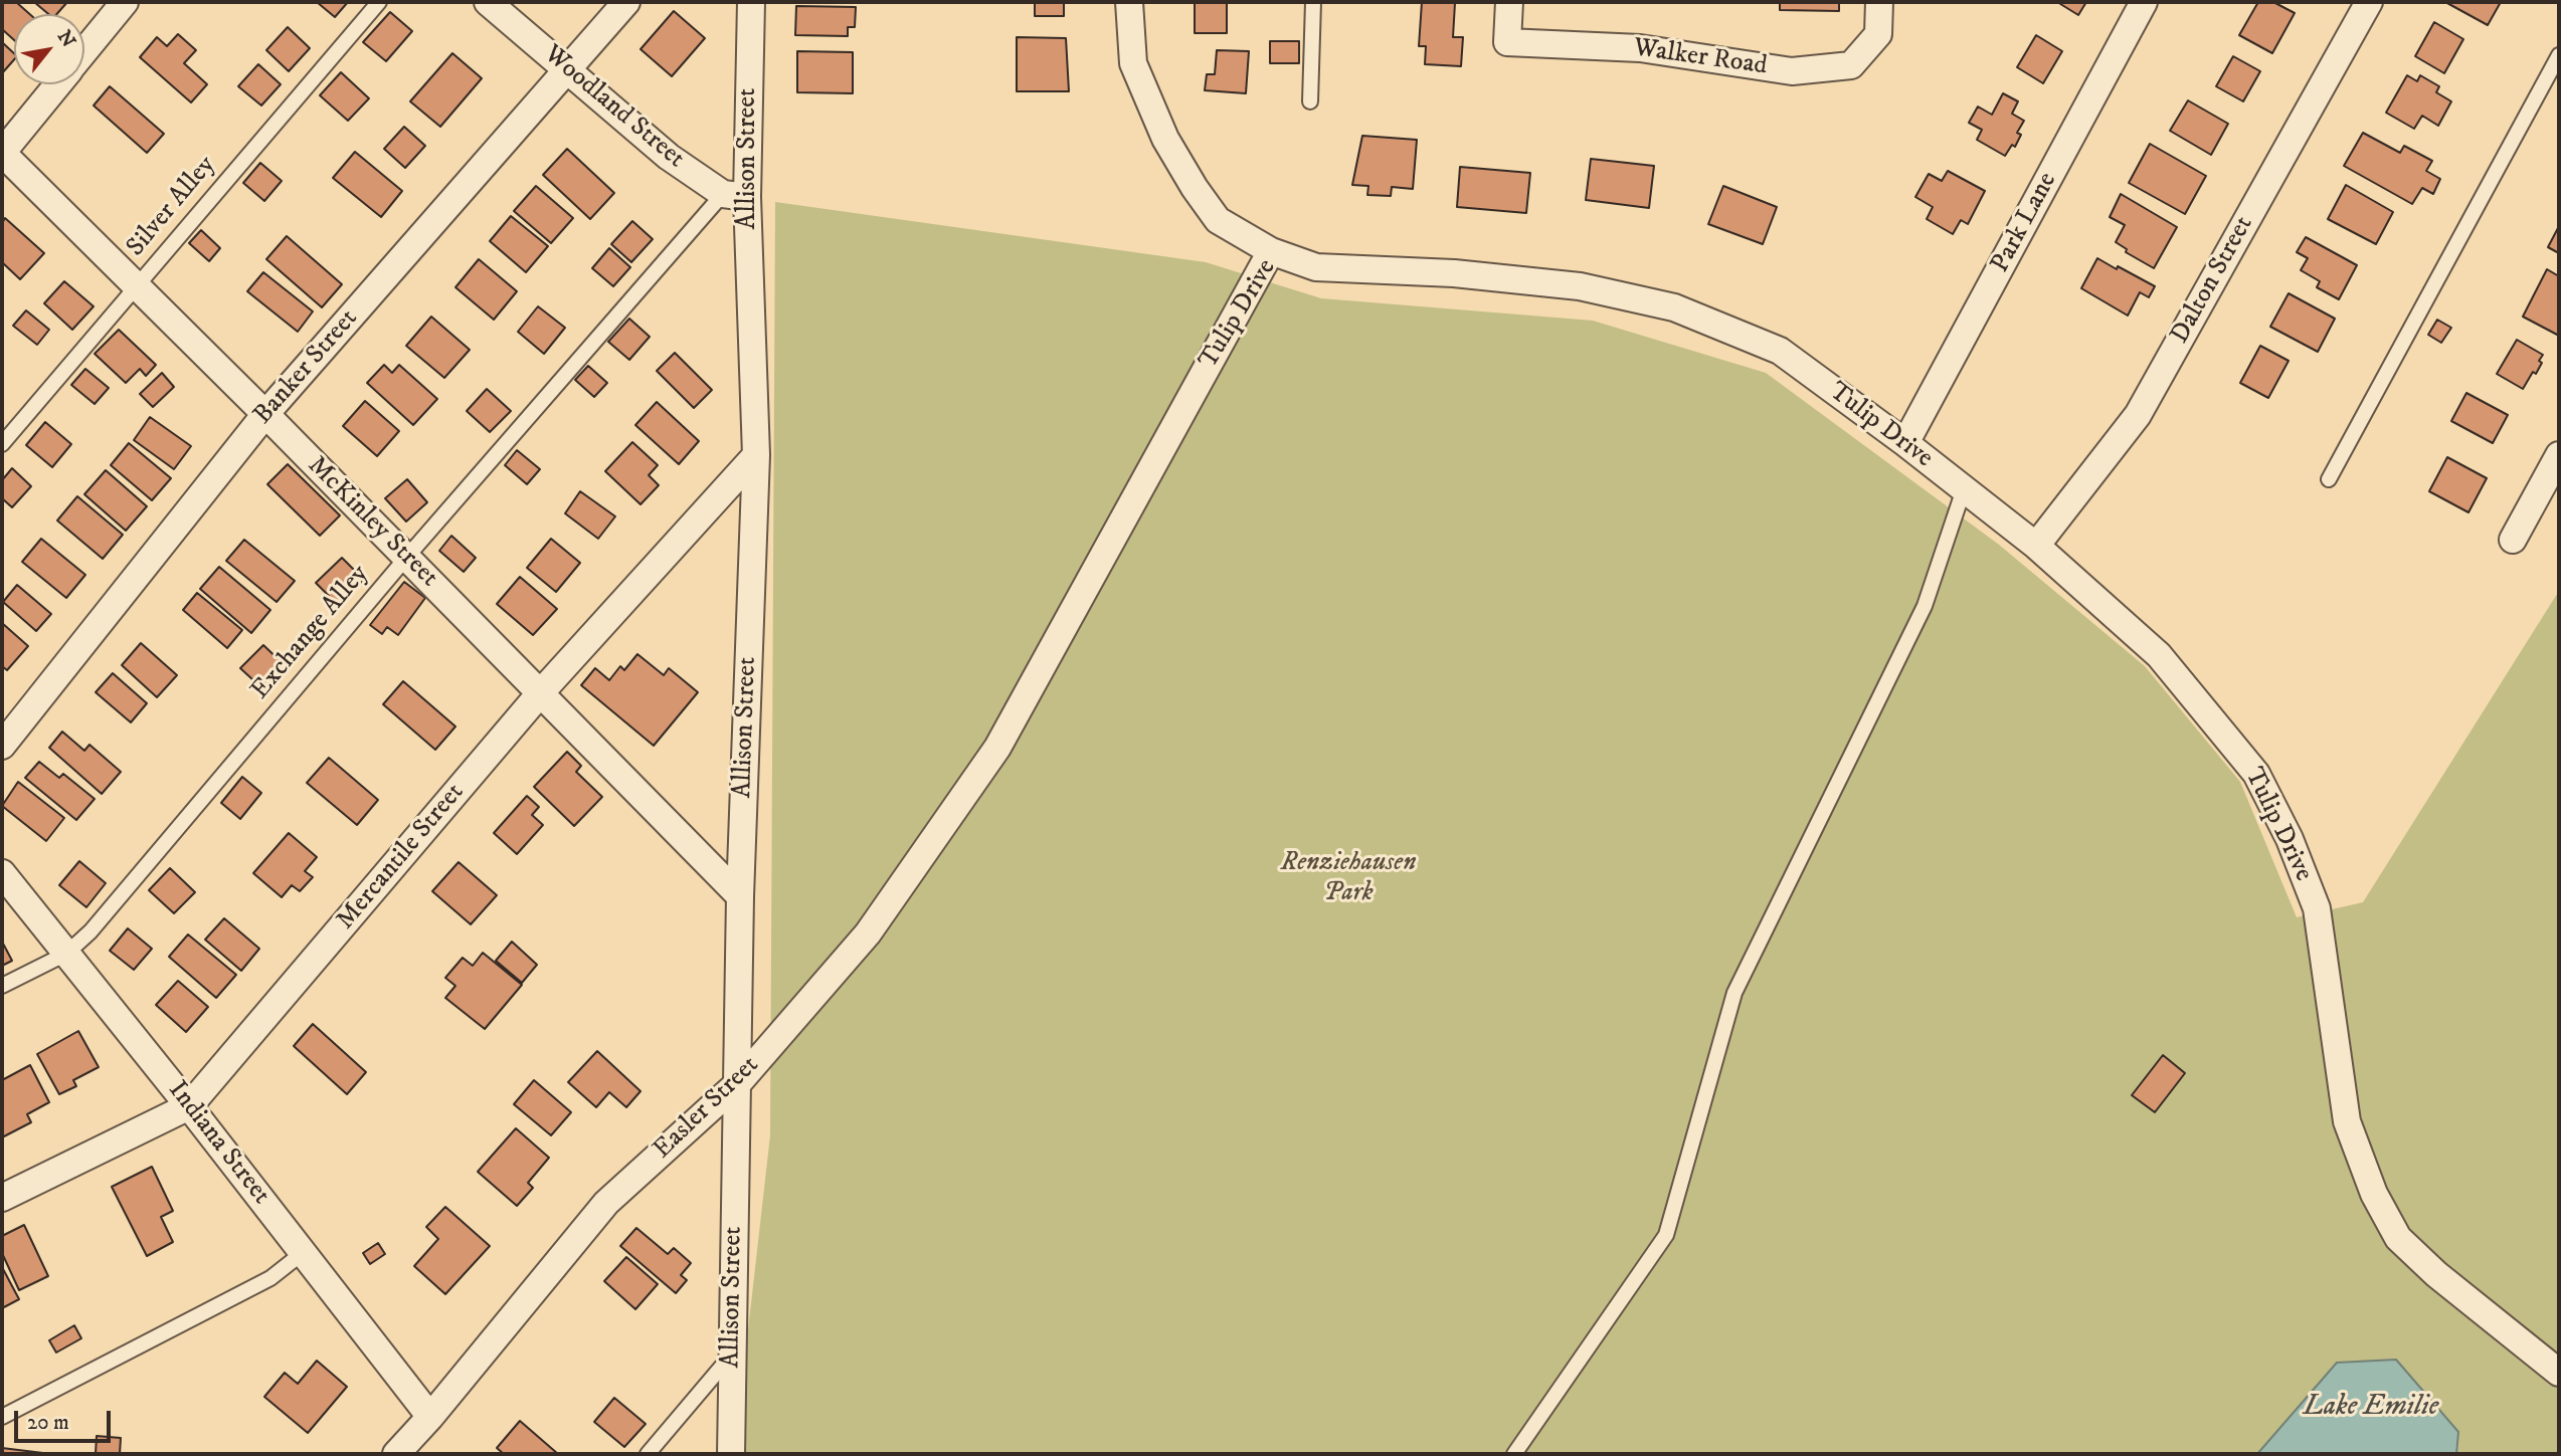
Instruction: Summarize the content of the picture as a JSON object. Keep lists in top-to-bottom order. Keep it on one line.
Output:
{"streets":{"street":["Walker Road","Woodland Street","Allison Street","Park Lane","Dalton Street","Tulip Drive","Banker Street","McKinley Street","Mercantile Street","Easler Street","Indiana Street"],"lane":["Silver Alley","Exchange Alley"]},"crossings":[["Woodland Street","Allison Street"],["Woodland Street","Banker Street"],["Woodland Street","Exchange Alley"],["Allison Street","McKinley Street"],["Allison Street","Exchange Alley"],["Allison Street","Mercantile Street"],["Allison Street","Easler Street"],["Silver Alley","McKinley Street"],["Park Lane","Tulip Drive"],["Dalton Street","Tulip Drive"],["Tulip Drive","Easler Street"],["Banker Street","McKinley Street"],["McKinley Street","Exchange Alley"],["McKinley Street","Mercantile Street"],["Exchange Alley","Indiana Street"],["Mercantile Street","Indiana Street"],["Easler Street","Indiana Street"]],"water":["Lake Emilie"],"parks":["Renziehausen Park"],"scale_bar":"20 m","north":"top right"}
